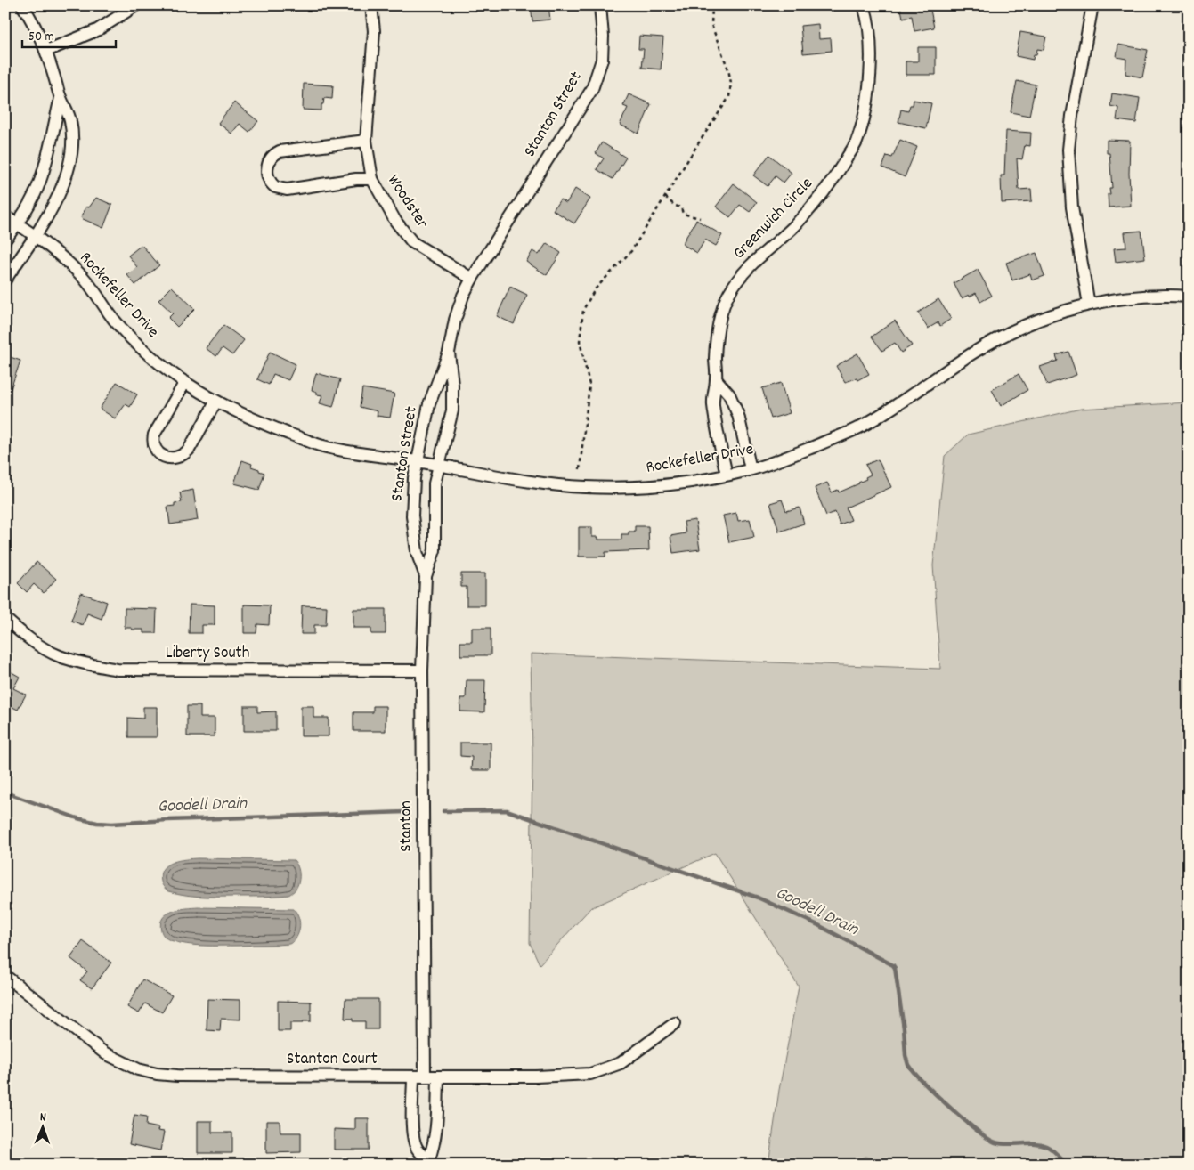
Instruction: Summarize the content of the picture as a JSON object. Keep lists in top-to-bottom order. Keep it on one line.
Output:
{"streets":{"street":["Stanton Street","Woodster","Greenwich Circle","Rockefeller Drive","Liberty South","Stanton","Stanton Court"]},"crossings":[["Stanton Street","Woodster"],["Stanton Street","Rockefeller Drive"],["Stanton Street","Stanton"],["Greenwich Circle","Rockefeller Drive"],["Liberty South","Stanton"],["Stanton","Stanton Court"]],"water":["Goodell Drain"],"scale_bar":"50 m","north":"top"}
